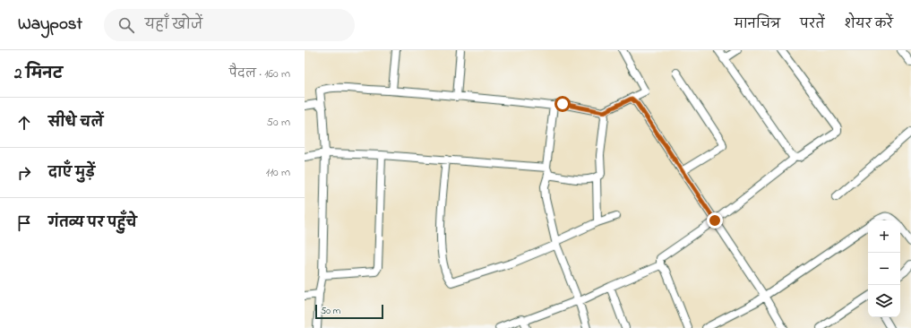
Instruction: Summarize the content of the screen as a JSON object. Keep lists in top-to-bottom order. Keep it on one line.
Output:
{"scale_bar":"50 m","page":{"header":"Waypost","search":"यहाँ खोजें","nav":["मानचित्र","परतें","शेयर करें"],"heading":["2 मिनट","पैदल · 160 m"],"list":[["सीधे चलें","50 m"],["दाएँ मुड़ें","110 m"],"गंतव्य पर पहुँचे"],"map_buttons":["+","−"],"scale":"50 m"}}
